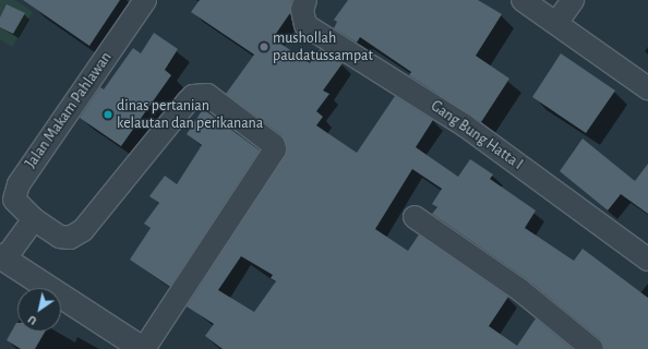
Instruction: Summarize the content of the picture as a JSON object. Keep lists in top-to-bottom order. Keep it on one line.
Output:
{"streets":{"street":["Jalan Makam Pahlawan","Gang Bung Hatta I"]},"places":["mushollah paudatussampat","dinas pertanian kelautan dan perikanana"],"north":"bottom left"}
